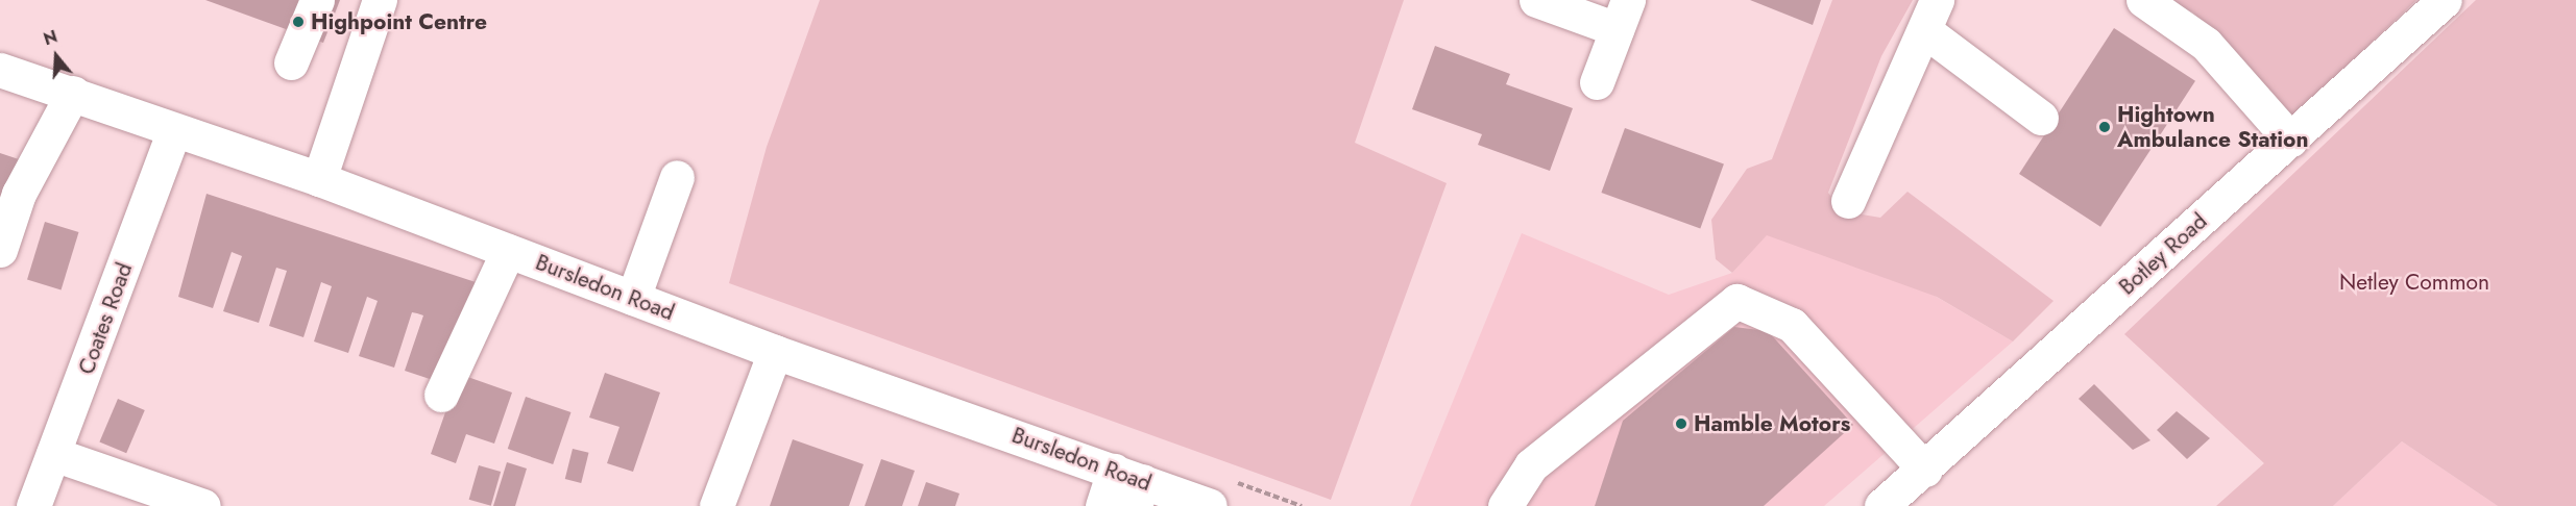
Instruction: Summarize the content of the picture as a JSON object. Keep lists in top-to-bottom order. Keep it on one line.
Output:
{"streets":{"street":["Botley Road","Bursledon Road","Coates Road"]},"crossings":[["Bursledon Road","Coates Road"]],"parks":["Netley Common"],"places":["Highpoint Centre","Hightown Ambulance Station","Hamble Motors"],"north":"top"}
